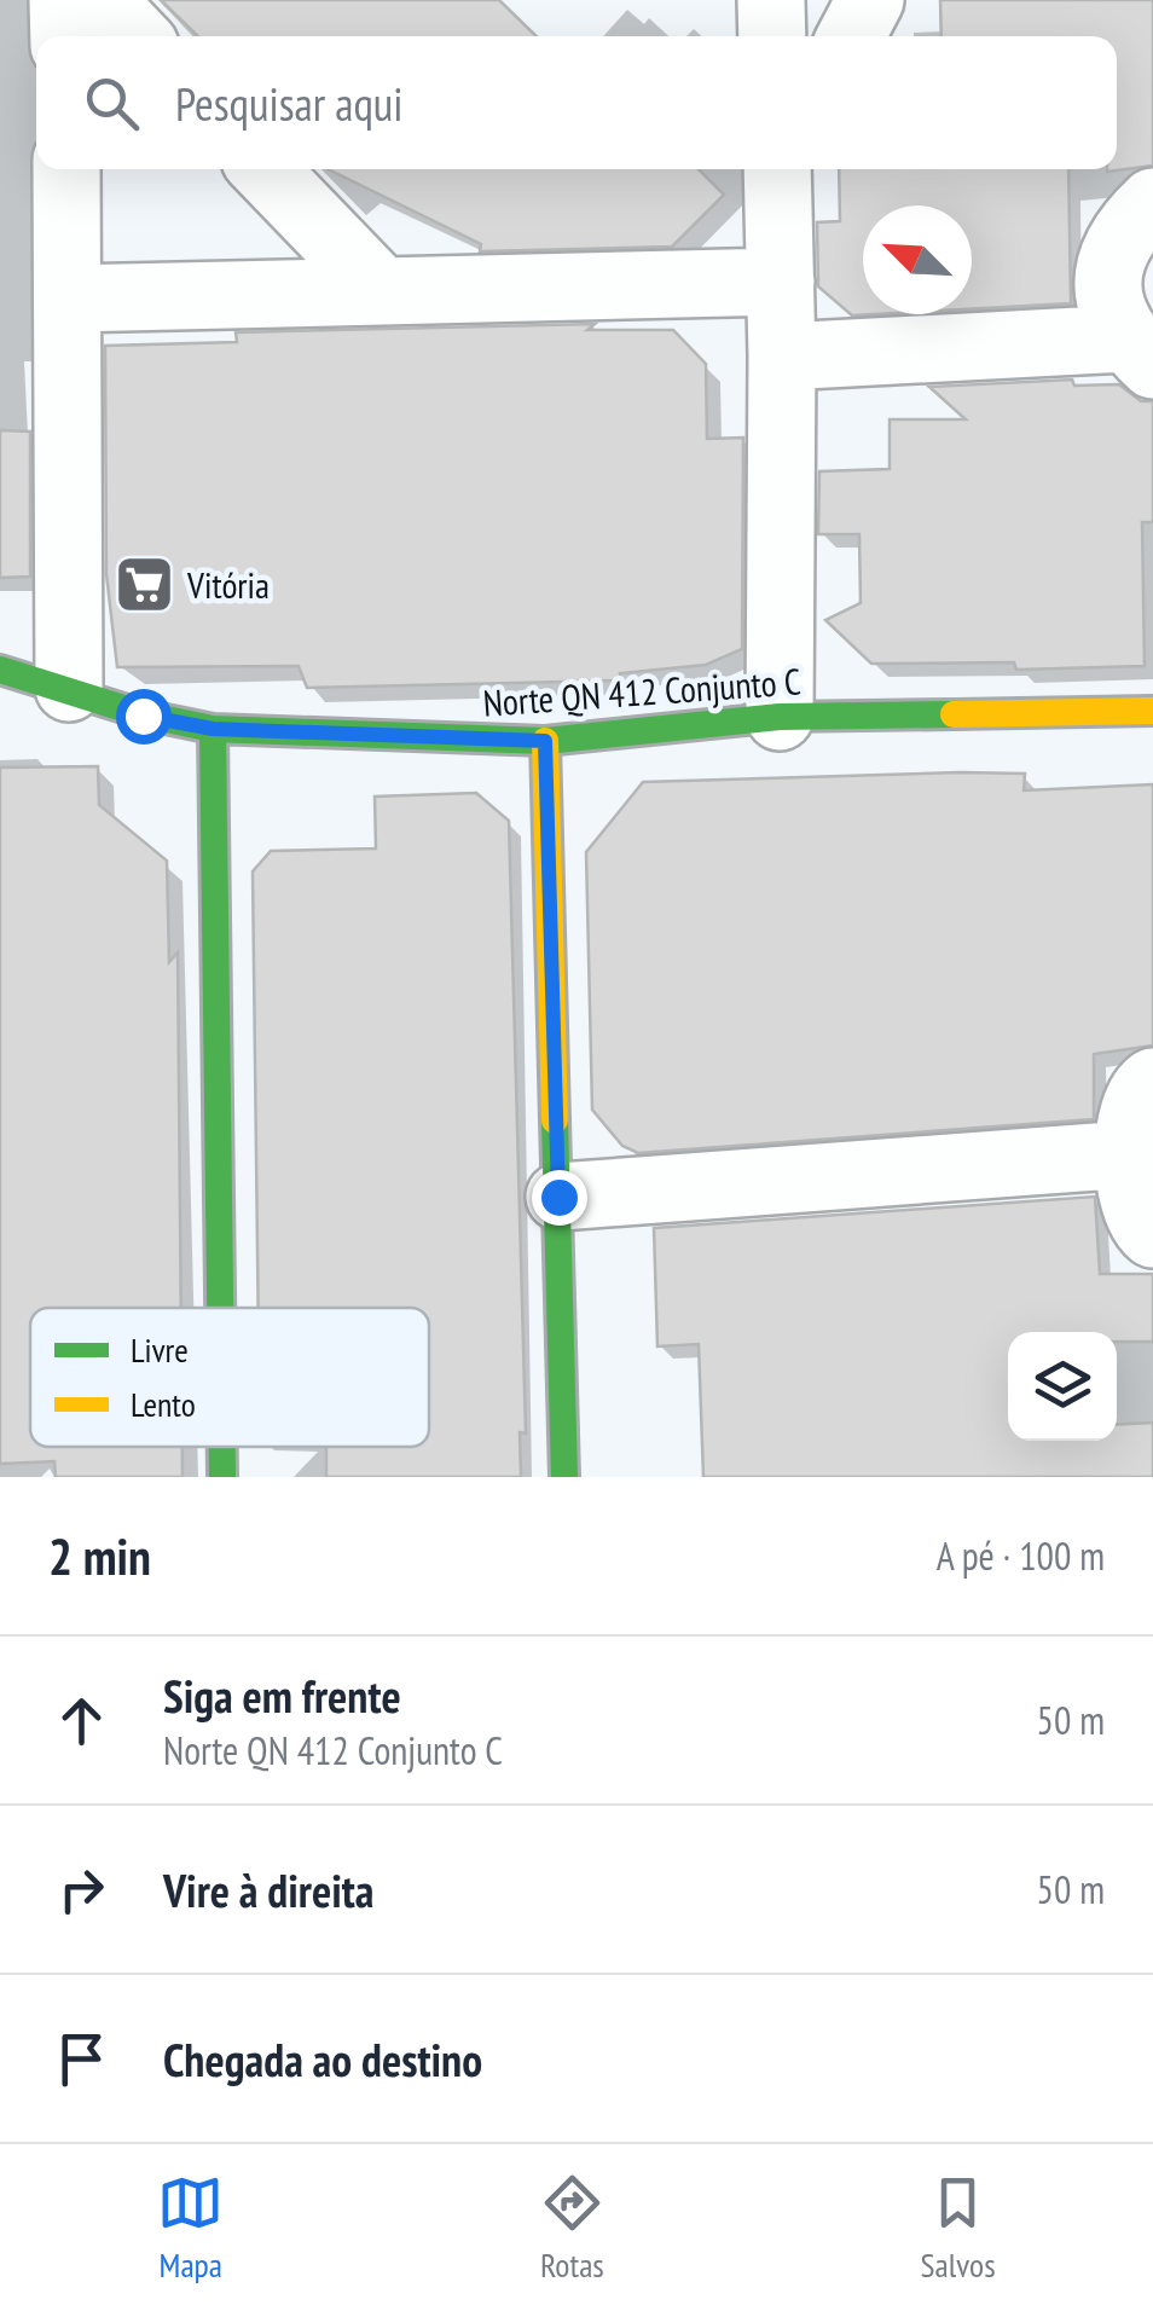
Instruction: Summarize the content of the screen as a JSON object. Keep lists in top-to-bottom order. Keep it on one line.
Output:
{"streets":{"street":["Norte QN 412 Conjunto C"]},"places":{"supermarket":["Vitória"]},"legend":["Livre","Lento"],"north":"top left","page":{"search":"Pesquisar aqui","heading":["2 min","A pé · 100 m"],"list":[["Siga em frente","Norte QN 412 Conjunto C","50 m"],["Vire à direita","50 m"],"Chegada ao destino"],"nav":["Mapa","Rotas","Salvos"]}}
